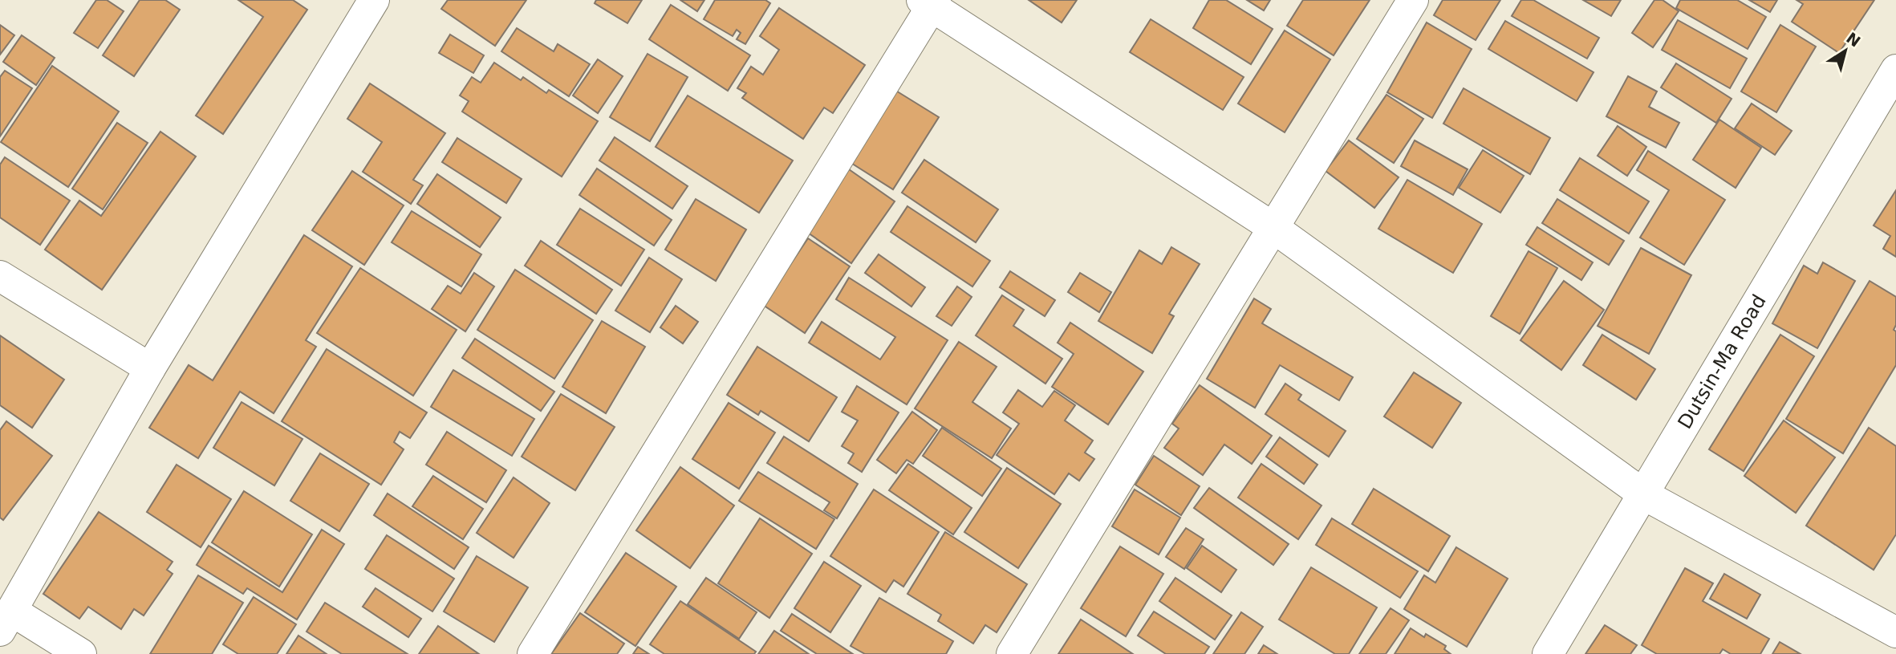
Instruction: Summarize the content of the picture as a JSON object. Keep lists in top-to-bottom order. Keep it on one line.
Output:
{"streets":{"street":["Dutsin-Ma Road"]},"north":"top right"}
